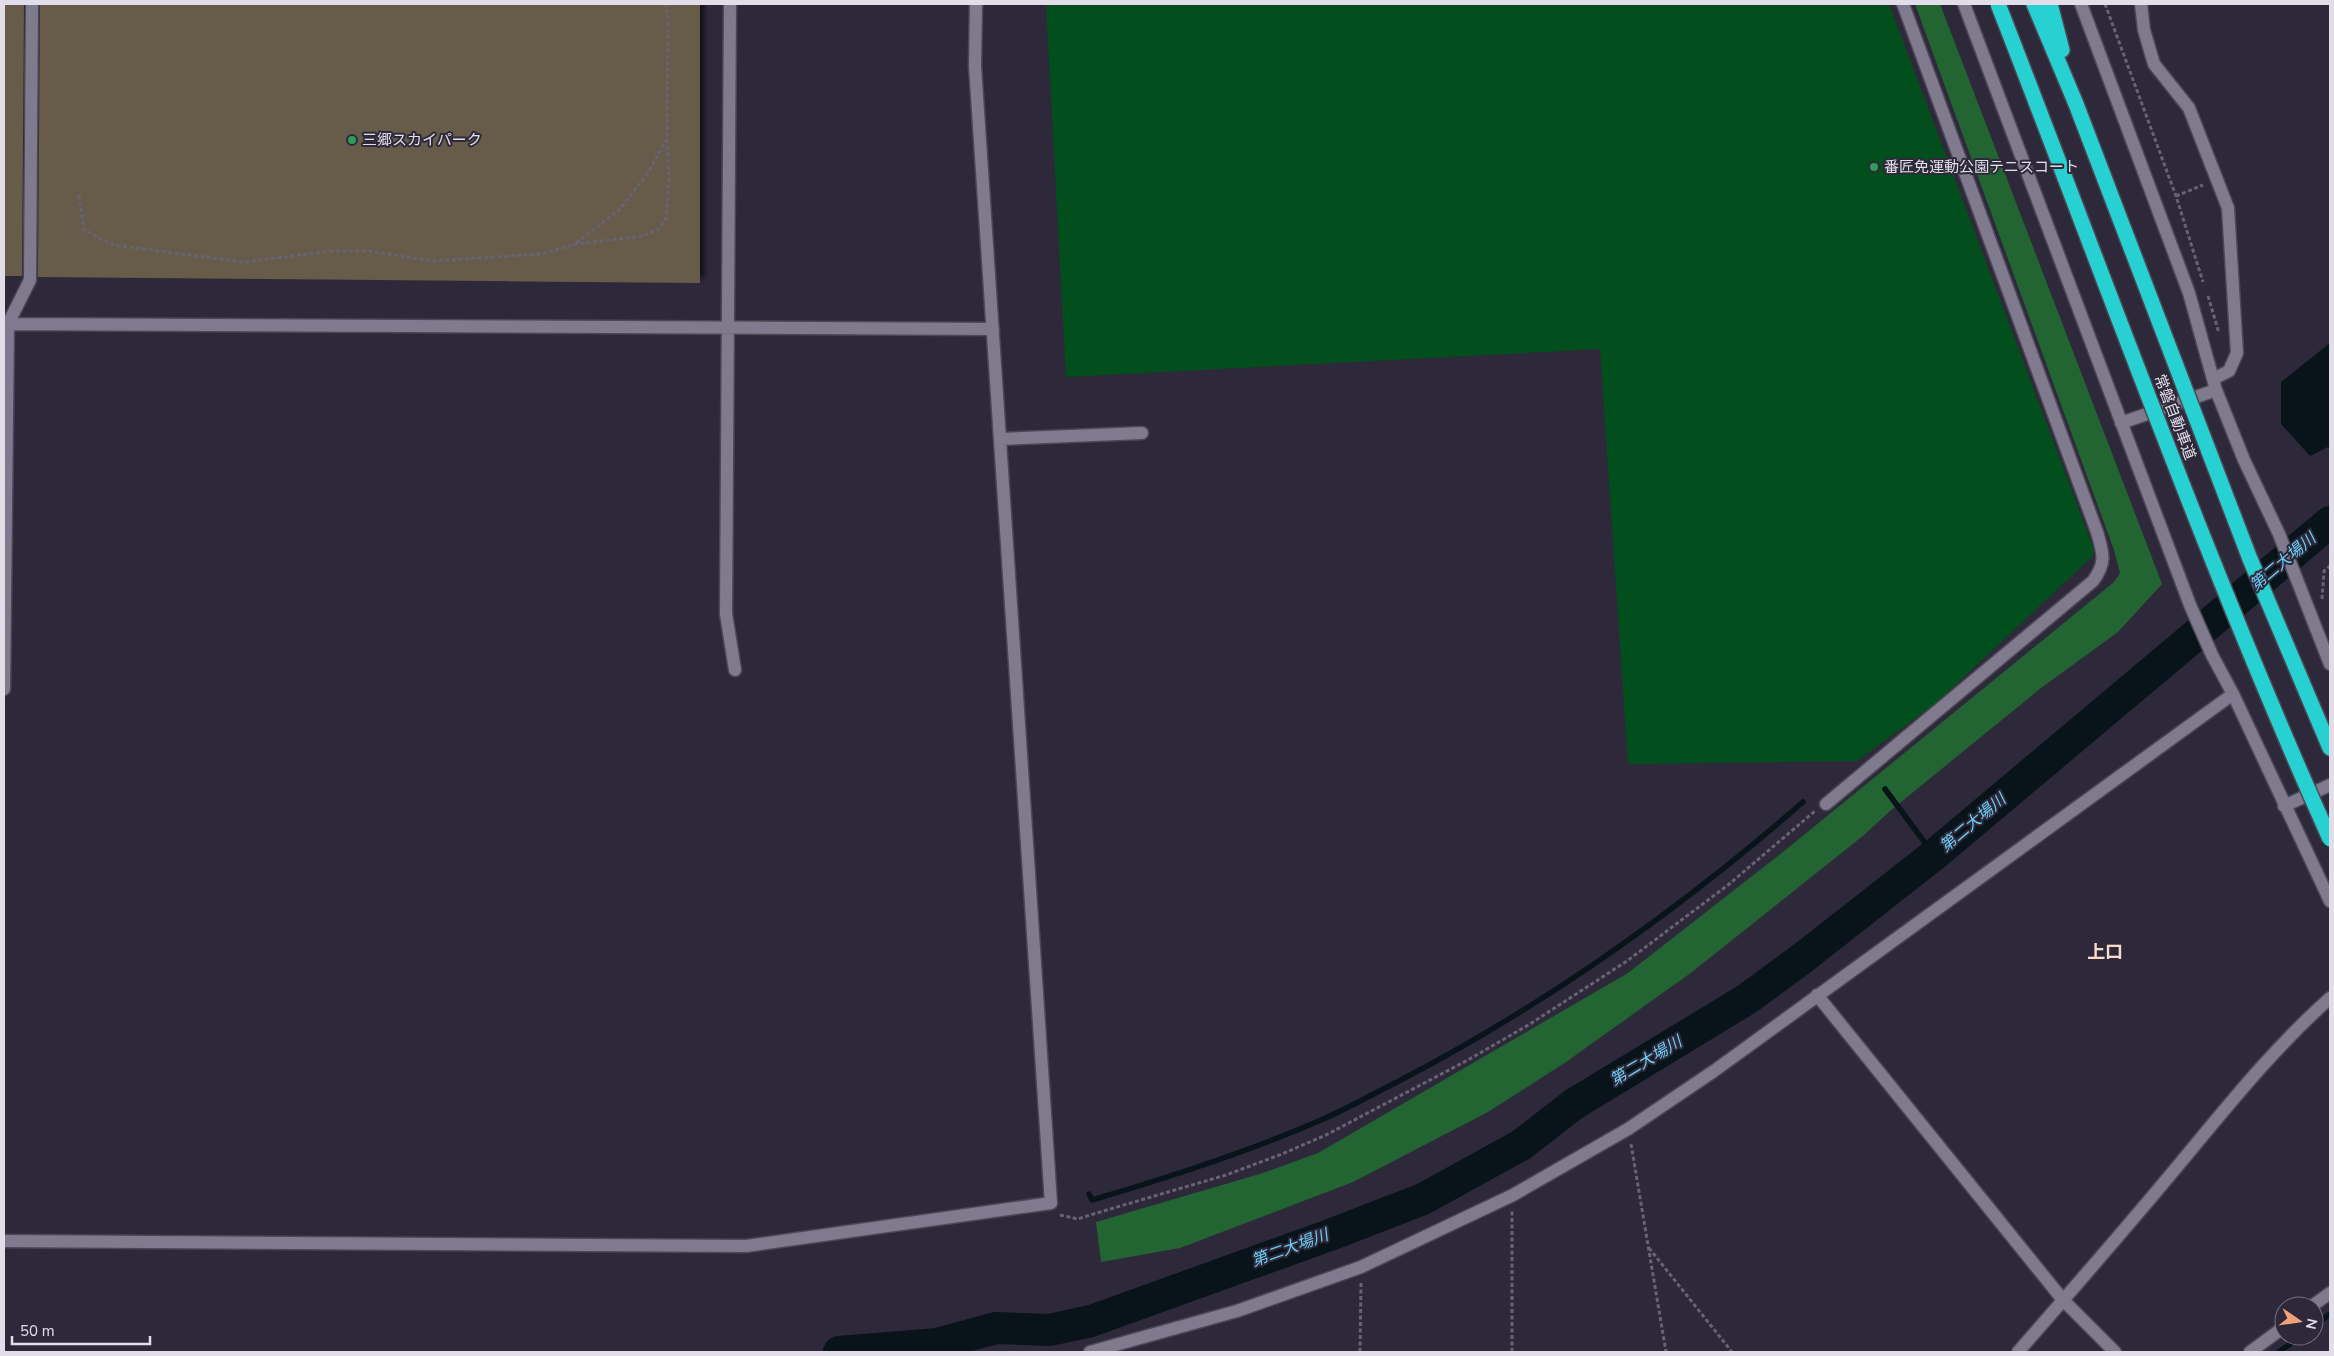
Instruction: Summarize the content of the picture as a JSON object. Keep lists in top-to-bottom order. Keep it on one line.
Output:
{"streets":{"highway":["常磐自動車道"]},"districts":["上口"],"water":["第二大場川"],"places":["三郷スカイパーク","番匠免運動公園テニスコート"],"scale_bar":"50 m","north":"right"}
